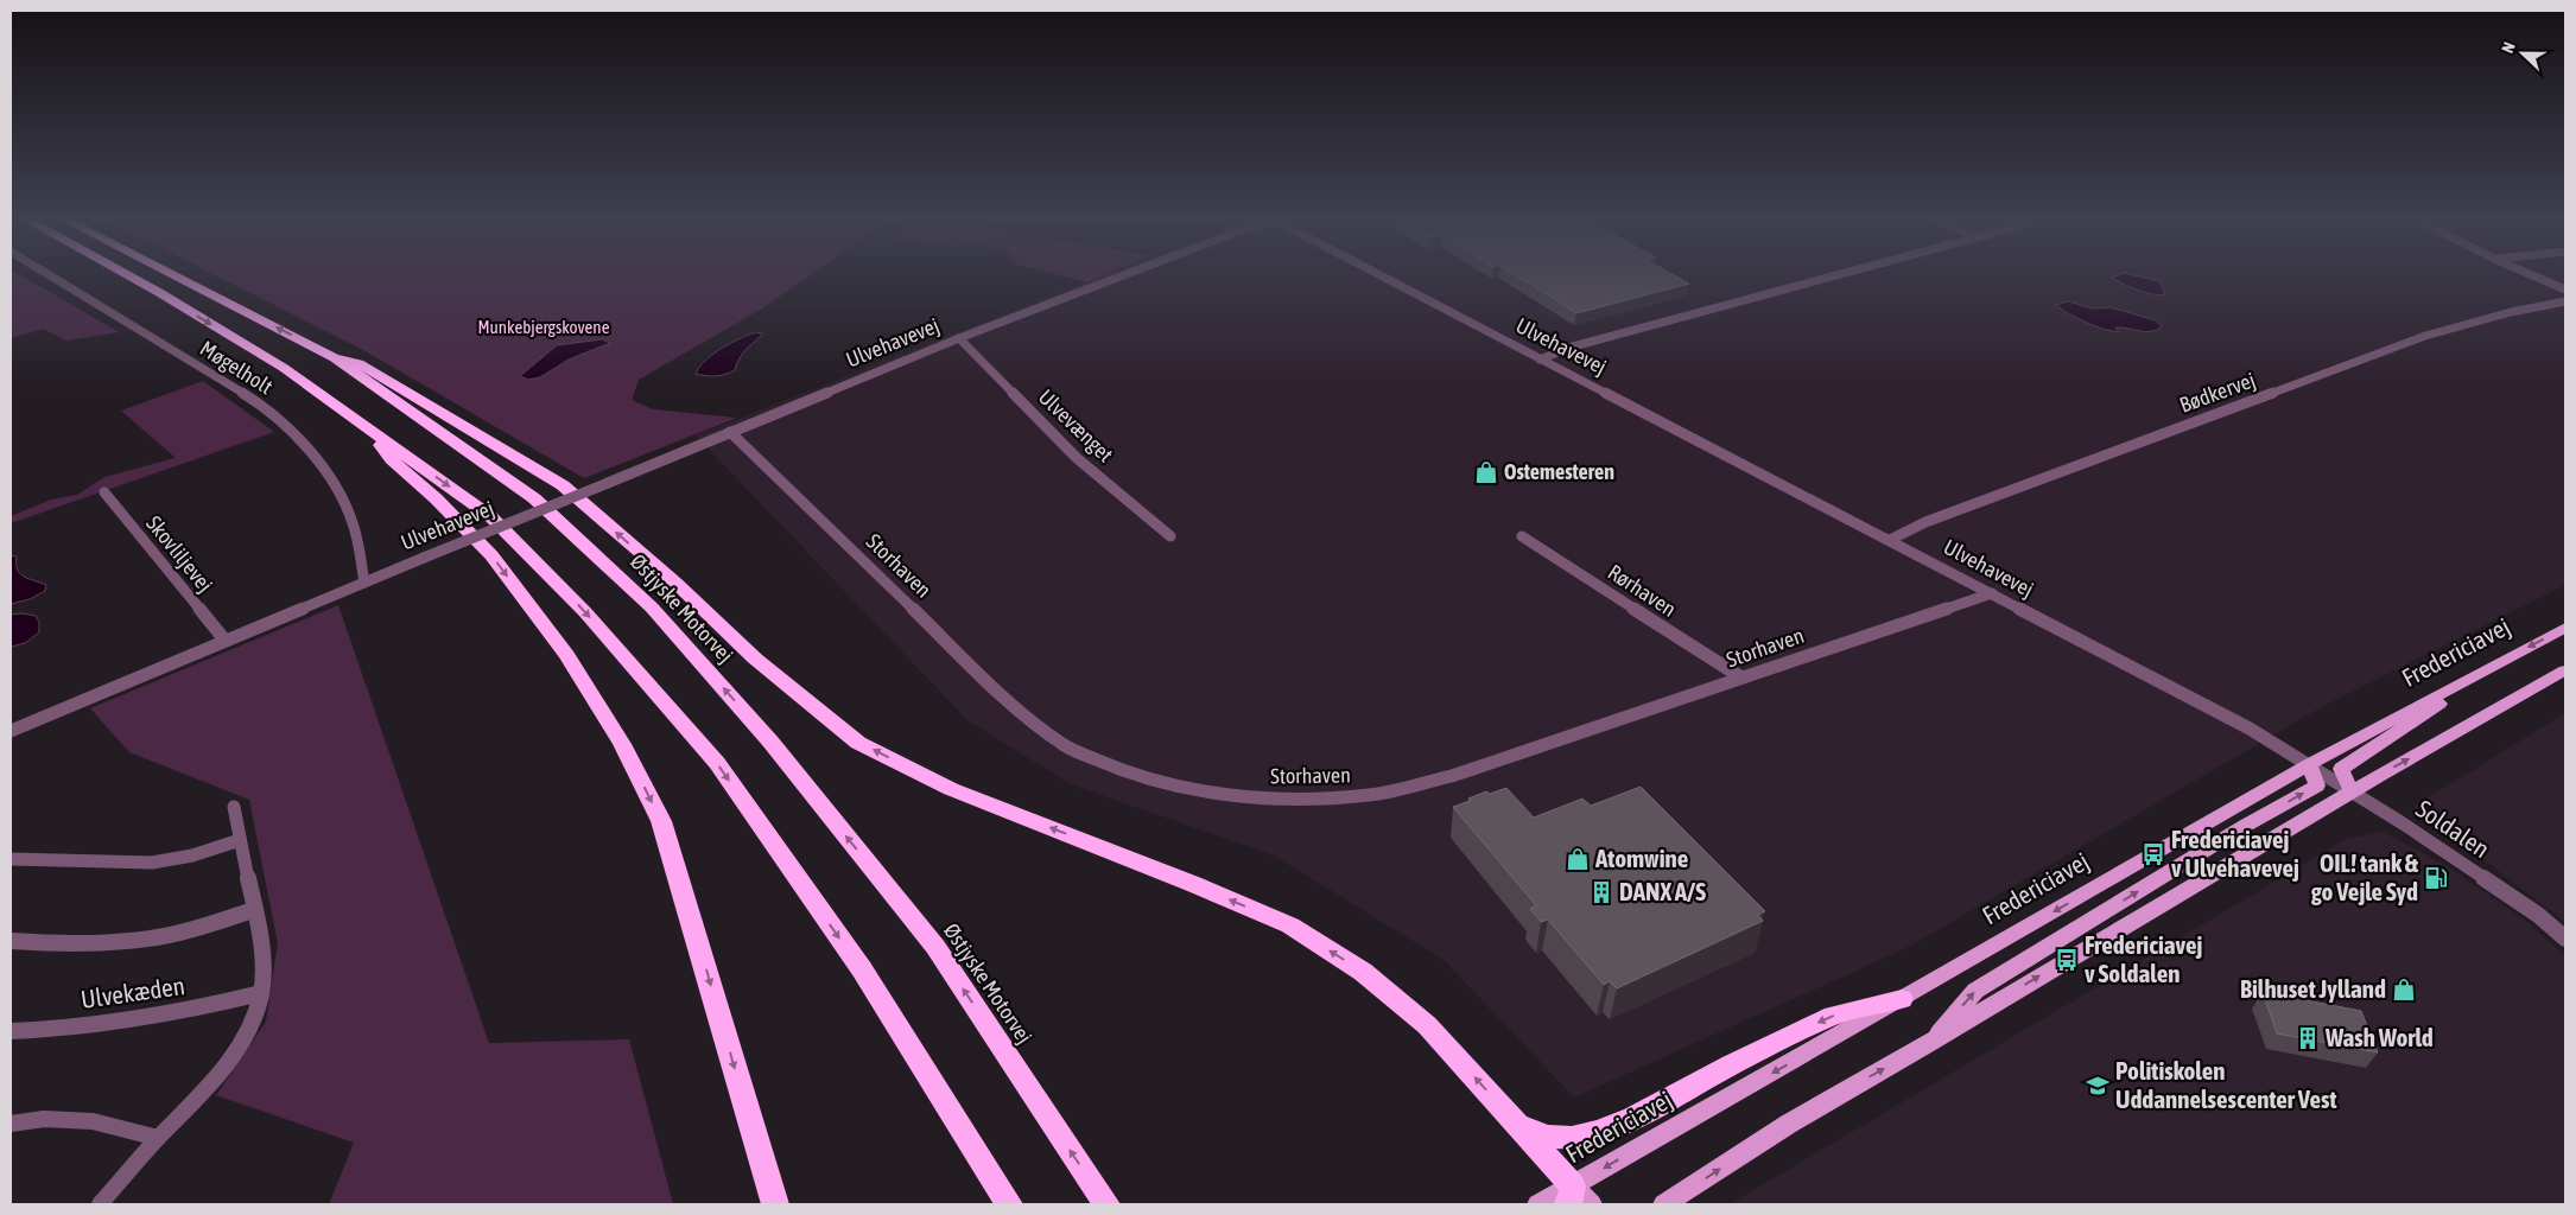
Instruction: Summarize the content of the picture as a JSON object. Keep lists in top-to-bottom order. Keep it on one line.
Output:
{"streets":{"highway":["Østjyske Motorvej"],"main road":["Fredericiavej"],"street":["Ulvehavevej","Møgelholt","Bødkervej","Ulvevænget","Skovliljevej","Storhaven","Rørhaven","Soldalen","Ulvekæden"]},"crossings":[["Ulvehavevej","Møgelholt"],["Ulvehavevej","Bødkervej"],["Ulvehavevej","Ulvevænget"],["Ulvehavevej","Skovliljevej"],["Ulvehavevej","Storhaven"],["Ulvehavevej","Fredericiavej"],["Ulvehavevej","Soldalen"],["Storhaven","Rørhaven"],["Fredericiavej","Soldalen"]],"parks":["Munkebjergskovene"],"places":{"shop":["Ostemesteren","Atomwine","Bilhuset Jylland"],"bus stop":["Fredericiavej v Ulvehavevej","Fredericiavej v Soldalen"],"fuel station":["OIL! tank & go Vejle Syd"],"building":["DANX A/S","Wash World"],"school or university":["Politiskolen Uddannelsescenter Vest"]},"north":"left"}
